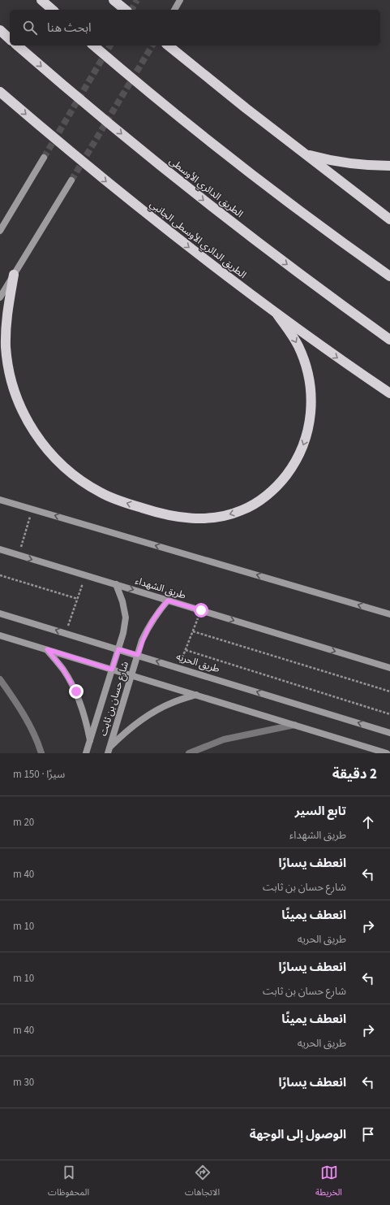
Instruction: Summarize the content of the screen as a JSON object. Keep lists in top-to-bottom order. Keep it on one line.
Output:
{"streets":{"highway":["الطريق الدائري الأوسطى","الطريق الدائري الأوسطى الجانبي"],"street":["طريق الشهداء","طريق الحريه","شارع حسان بن ثابت"]},"crossings":[["طريق الشهداء","شارع حسان بن ثابت"],["طريق الحريه","شارع حسان بن ثابت"]],"one_way":["الطريق الدائري الأوسطى الجانبي"],"page":{"search":"ابحث هنا","heading":["2 دقيقة","سيرًا · 150 m"],"list":[["تابع السير","طريق الشهداء","20 m"],["انعطف يسارًا","شارع حسان بن ثابت","40 m"],["انعطف يمينًا","طريق الحريه","10 m"],["انعطف يسارًا","شارع حسان بن ثابت","10 m"],["انعطف يمينًا","طريق الحريه","40 m"],["انعطف يسارًا","30 m"],"الوصول إلى الوجهة"],"nav":["الخريطة","الاتجاهات","المحفوظات"]}}
